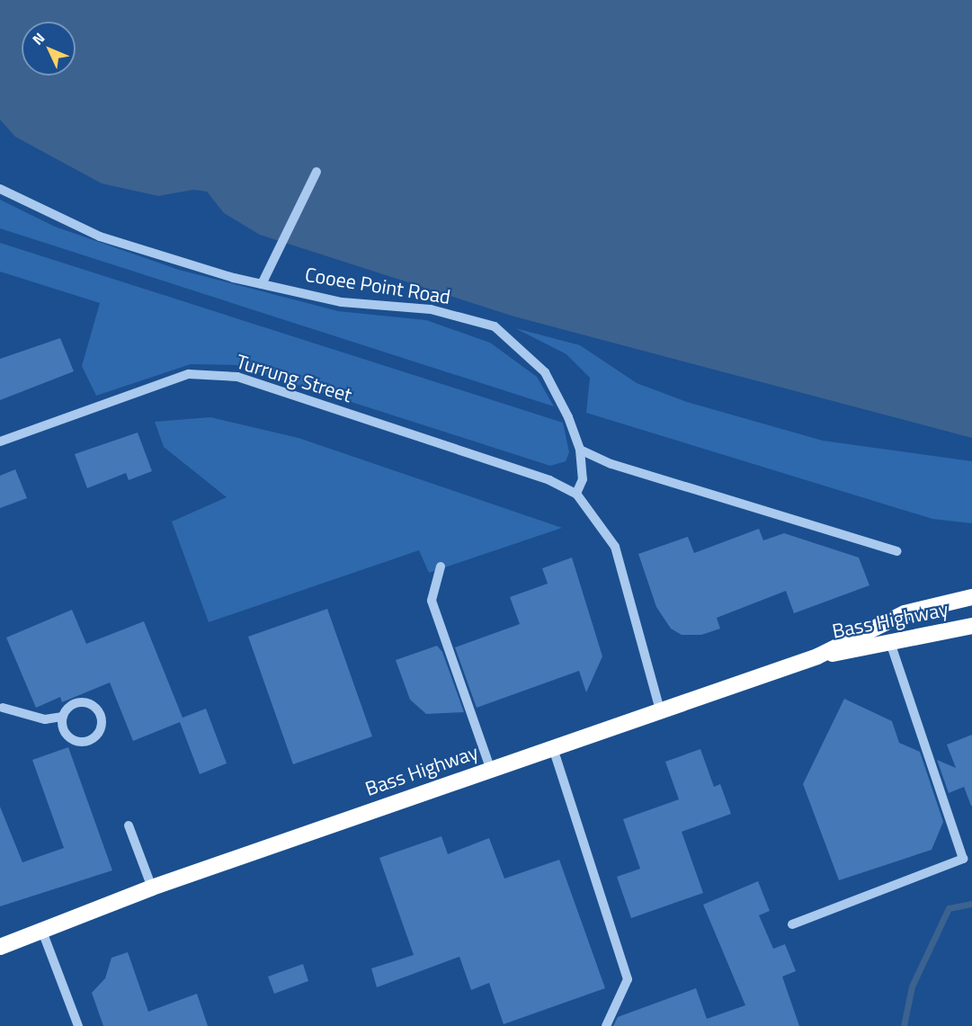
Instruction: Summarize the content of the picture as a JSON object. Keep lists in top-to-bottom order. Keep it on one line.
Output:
{"streets":{"highway":["Bass Highway"],"street":["Cooee Point Road","Turrung Street"]},"crossings":[["Cooee Point Road","Turrung Street"]],"north":"top left"}
